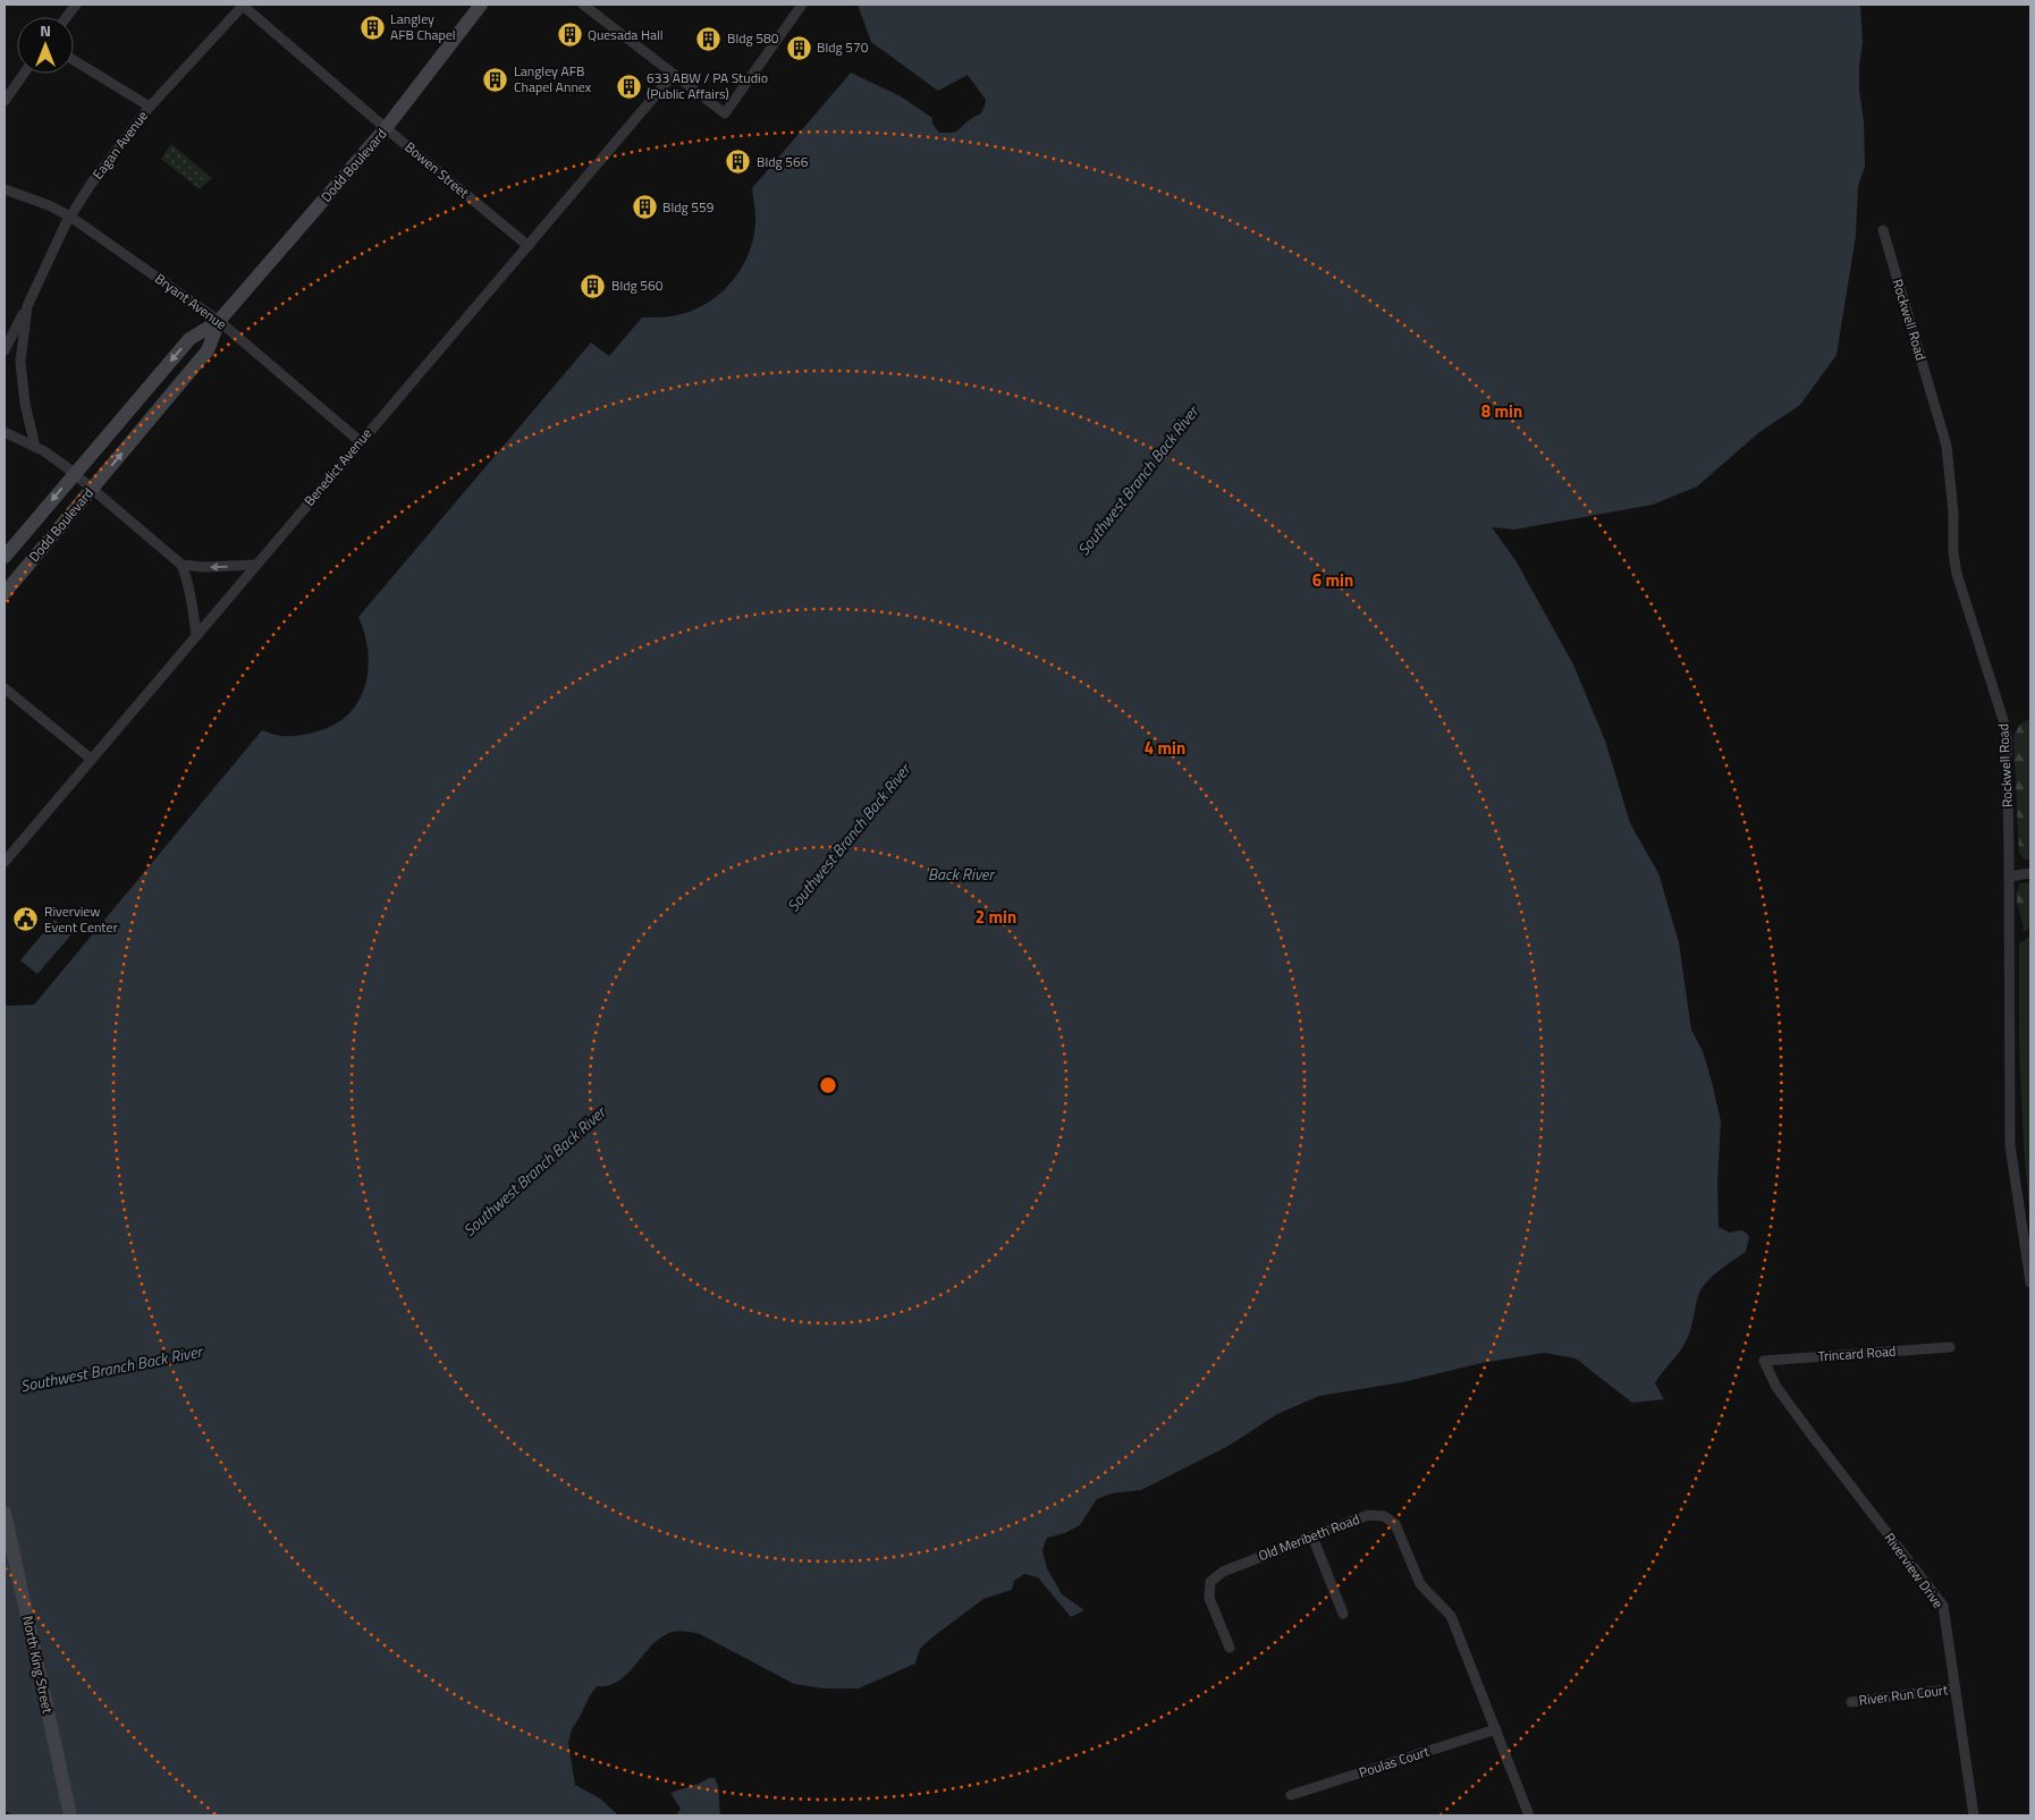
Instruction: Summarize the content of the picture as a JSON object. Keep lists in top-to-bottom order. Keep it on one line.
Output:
{"streets":{"street":["Eagan Avenue","Dodd Boulevard","Bowen Street","Bryant Avenue","Rockwell Road","Benedict Avenue","Trincard Road","Old Meribeth Road","Riverview Drive","North King Street","River Run Court","Poulas Court"]},"crossings":[["Eagan Avenue","Bowen Street"],["Eagan Avenue","Bryant Avenue"],["Dodd Boulevard","Bowen Street"],["Dodd Boulevard","Bryant Avenue"],["Bowen Street","Benedict Avenue"],["Bryant Avenue","Benedict Avenue"],["Trincard Road","Riverview Drive"],["Old Meribeth Road","Poulas Court"],["Riverview Drive","River Run Court"]],"water":["Southwest Branch Back River","Back River"],"places":{"building":["Langley AFB Chapel","Quesada Hall","Bldg 580","Bldg 570","Langley AFB Chapel Annex","633 ABW / PA Studio (Public Affairs)","Bldg 566","Bldg 559","Bldg 560"],"public building":["Riverview Event Center"]},"north":"top","rings":["8 min","6 min","4 min","2 min"]}
